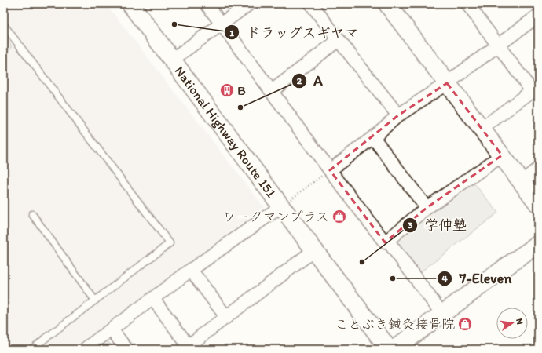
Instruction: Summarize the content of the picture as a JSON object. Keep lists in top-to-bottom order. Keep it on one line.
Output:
{"streets":{"main road":["National Highway Route 151"]},"places":{"other":["ドラッグスギヤマ","A","学伸塾","7-Eleven"],"building":["B"],"shop":["ワークマンプラス","ことぶき鍼灸接骨院"]},"north":"right"}
